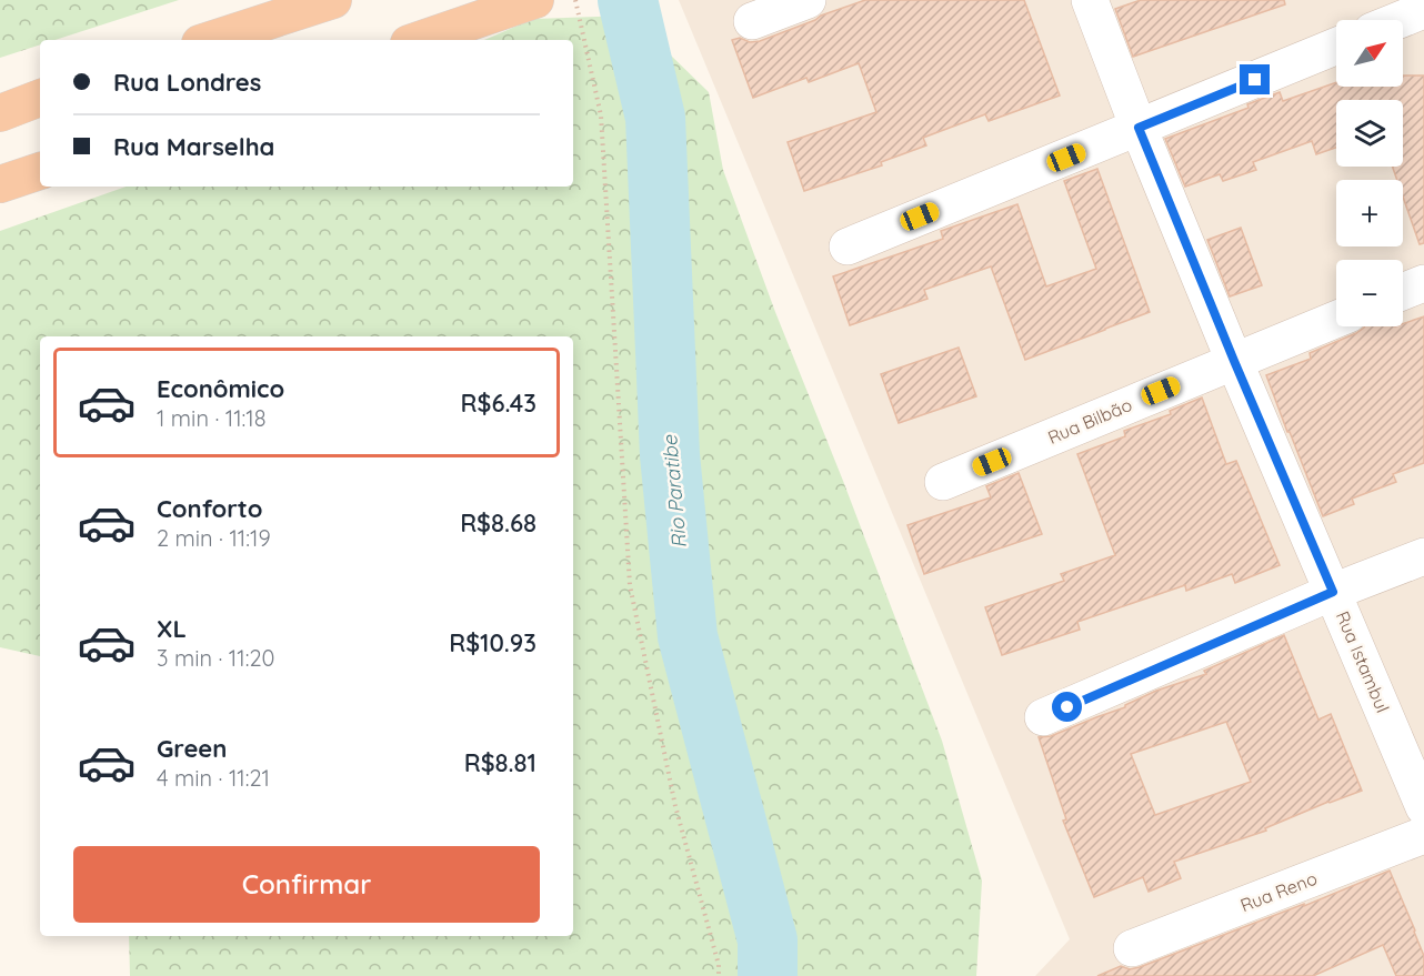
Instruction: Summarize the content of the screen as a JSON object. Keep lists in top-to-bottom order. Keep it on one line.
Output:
{"streets":{"street":["Rua Bilbão","Rua Istambul","Rua Reno"]},"crossings":[["Rua Bilbão","Rua Istambul"]],"water":["Rio Paratibe"],"north":"top right","page":{"map_buttons":["+","−"],"banner":["Rua Londres","Rua Marselha"],"list":[{"name":"Econômico","note":"1 min · 11:18","value":"R$6.43"},{"name":"Conforto","note":"2 min · 11:19","value":"R$8.68"},{"name":"XL","note":"3 min · 11:20","value":"R$10.93"},{"name":"Green","note":"4 min · 11:21","value":"R$8.81"}],"buttons":"Confirmar"}}
